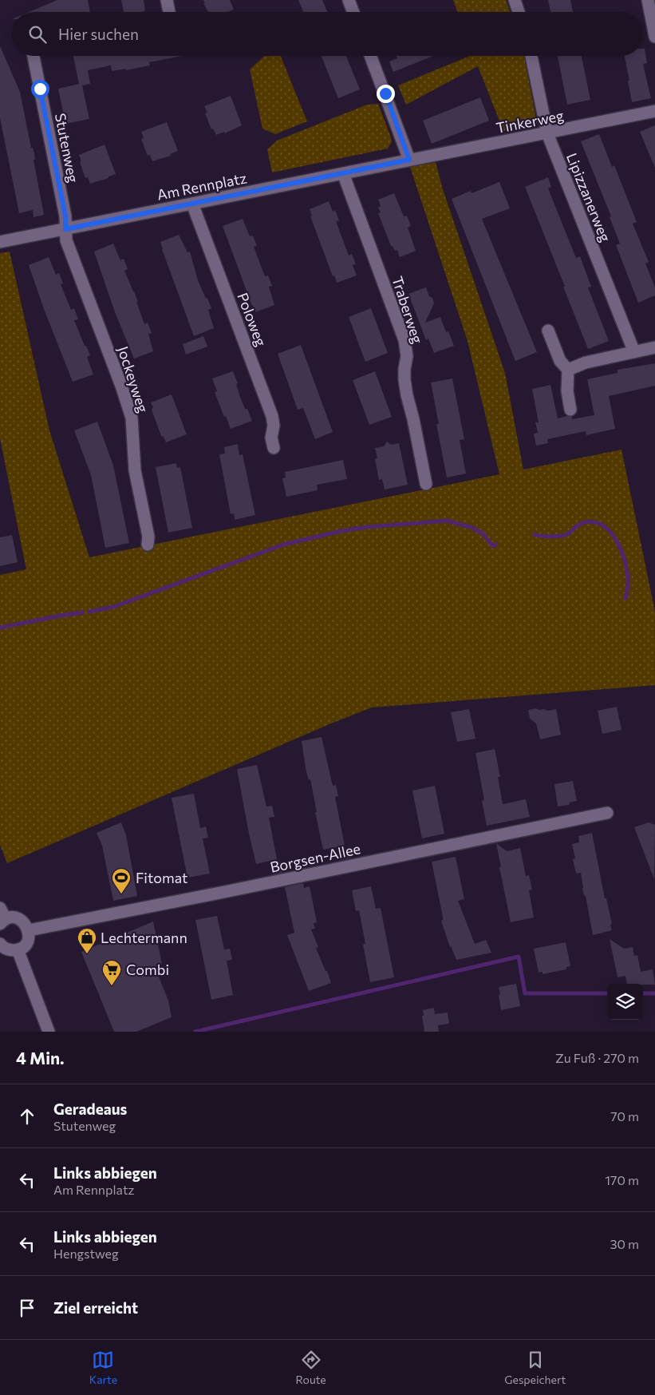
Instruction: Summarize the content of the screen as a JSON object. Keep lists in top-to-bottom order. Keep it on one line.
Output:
{"streets":{"street":["Tinkerweg","Stutenweg","Am Rennplatz","Lipizzanerweg","Traberweg","Poloweg","Jockeyweg","Borgsen-Allee"]},"crossings":[["Tinkerweg","Am Rennplatz"],["Tinkerweg","Lipizzanerweg"],["Stutenweg","Am Rennplatz"],["Stutenweg","Jockeyweg"],["Am Rennplatz","Traberweg"],["Am Rennplatz","Poloweg"],["Am Rennplatz","Jockeyweg"]],"places":{"sports":["Fitomat"],"shop":["Lechtermann"],"supermarket":["Combi"]},"page":{"search":"Hier suchen","heading":["4 Min.","Zu Fuß · 270 m"],"list":[["Geradeaus","Stutenweg","70 m"],["Links abbiegen","Am Rennplatz","170 m"],["Links abbiegen","Hengstweg","30 m"],"Ziel erreicht"],"nav":["Karte","Route","Gespeichert"]}}
